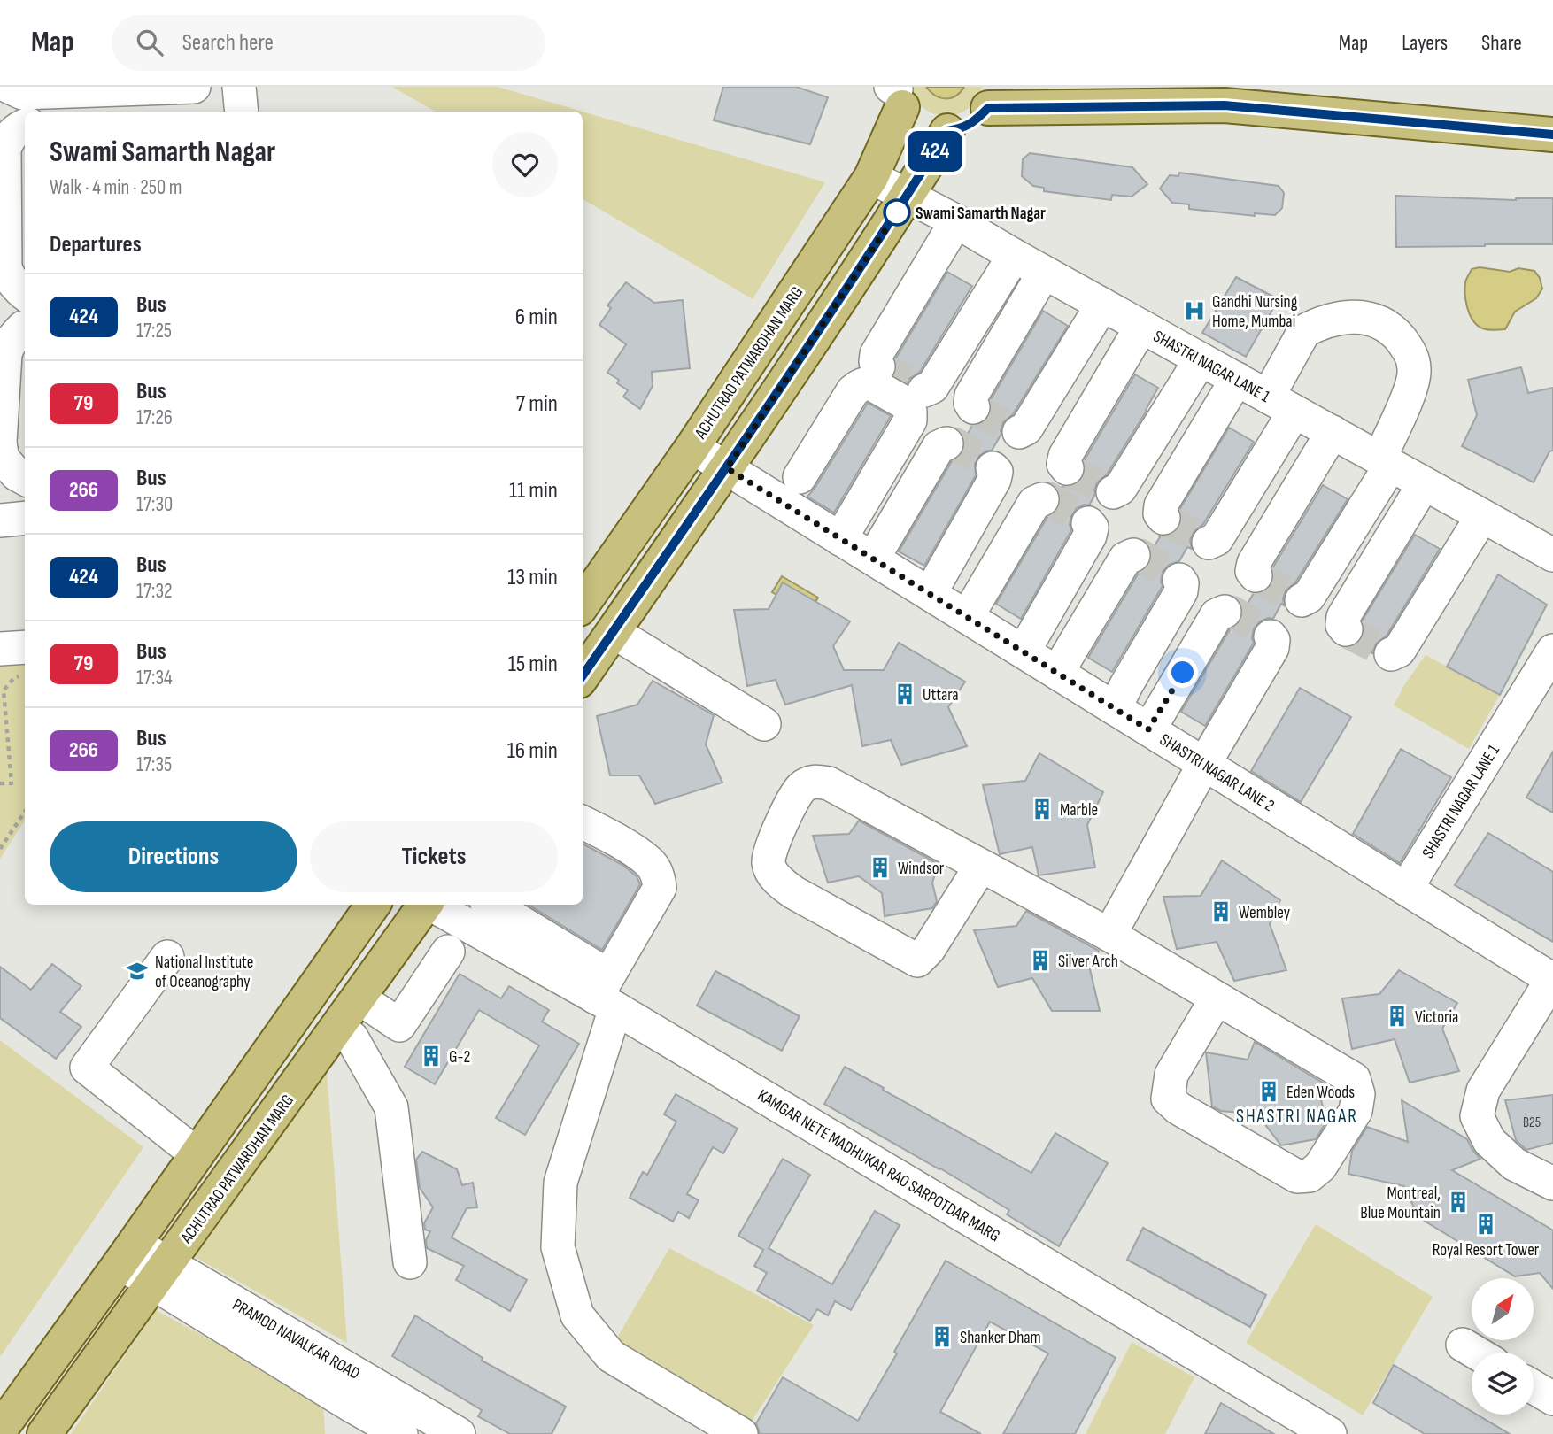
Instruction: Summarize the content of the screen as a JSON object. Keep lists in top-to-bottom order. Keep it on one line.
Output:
{"streets":{"main road":["ACHUTRAO PATWARDHAN MARG"],"street":["SHASTRI NAGAR LANE 1","SHASTRI NAGAR LANE 2","KAMGAR NETE MADHUKAR RAO SARPOTDAR MARG","PRAMOD NAVALKAR ROAD"]},"crossings":[["ACHUTRAO PATWARDHAN MARG","SHASTRI NAGAR LANE 1"],["ACHUTRAO PATWARDHAN MARG","SHASTRI NAGAR LANE 2"],["ACHUTRAO PATWARDHAN MARG","PRAMOD NAVALKAR ROAD"],["SHASTRI NAGAR LANE 1","SHASTRI NAGAR LANE 2"]],"districts":["SHASTRI NAGAR"],"places":{"other":["Swami Samarth Nagar"],"hospital":["Gandhi Nursing Home, Mumbai"],"building":["Uttara","Marble","Windsor","Wembley","Silver Arch","Victoria","G-2","Eden Woods","Montreal, Blue Mountain","Royal Resort Tower","Shanker Dham"],"school or university":["National Institute of Oceanography"]},"lines":["bus line 424"],"house_numbers":["B25"],"north":"top right","page":{"header":"Map","search":"Search here","nav":["Map","Layers","Share"],"on_map":"424","heading":[["Swami Samarth Nagar","Walk · 4 min · 250 m"],"Departures"],"list":[{"mark":"424","name":"Bus","note":"17:25","value":"6 min"},{"mark":"79","name":"Bus","note":"17:26","value":"7 min"},{"mark":"266","name":"Bus","note":"17:30","value":"11 min"},{"mark":"424","name":"Bus","note":"17:32","value":"13 min"},{"mark":"79","name":"Bus","note":"17:34","value":"15 min"},{"mark":"266","name":"Bus","note":"17:35","value":"16 min"}],"buttons":["Directions","Tickets"]}}
